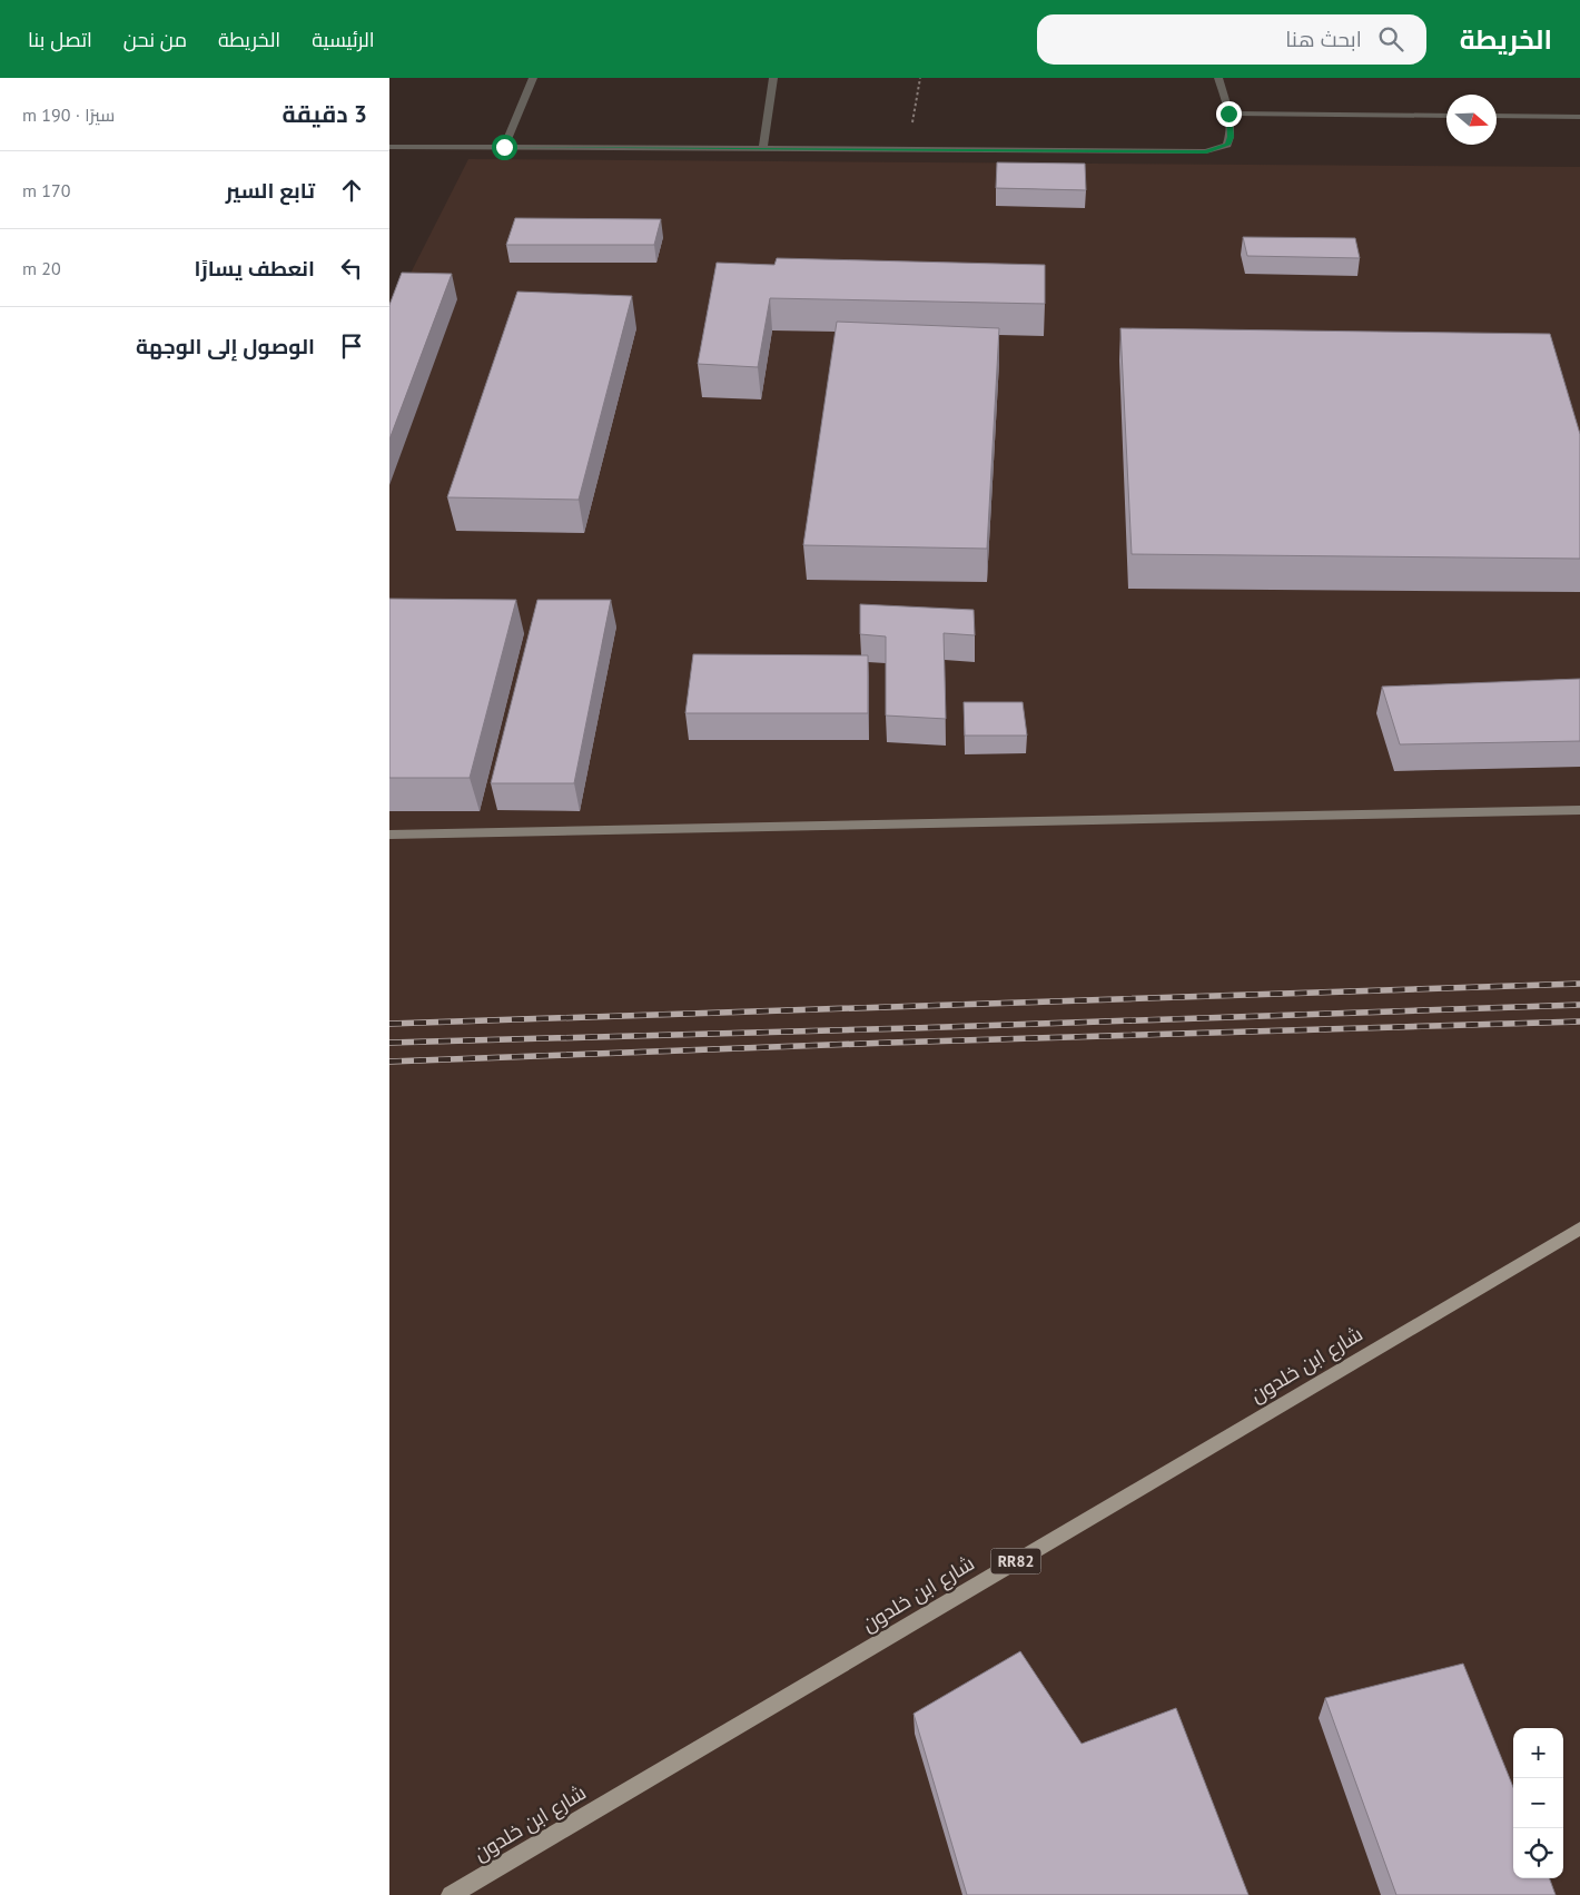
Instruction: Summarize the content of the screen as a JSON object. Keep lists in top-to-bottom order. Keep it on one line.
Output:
{"streets":{"main road":["شارع ابن خلدون","RR82"]},"north":"right","page":{"header":"الخريطة","search":"ابحث هنا","nav":["الرئيسية","الخريطة","من نحن","اتصل بنا"],"heading":["3 دقيقة","سيرًا · 190 m"],"list":[["تابع السير","170 m"],["انعطف يسارًا","20 m"],"الوصول إلى الوجهة"],"map_buttons":["+","−"]}}
